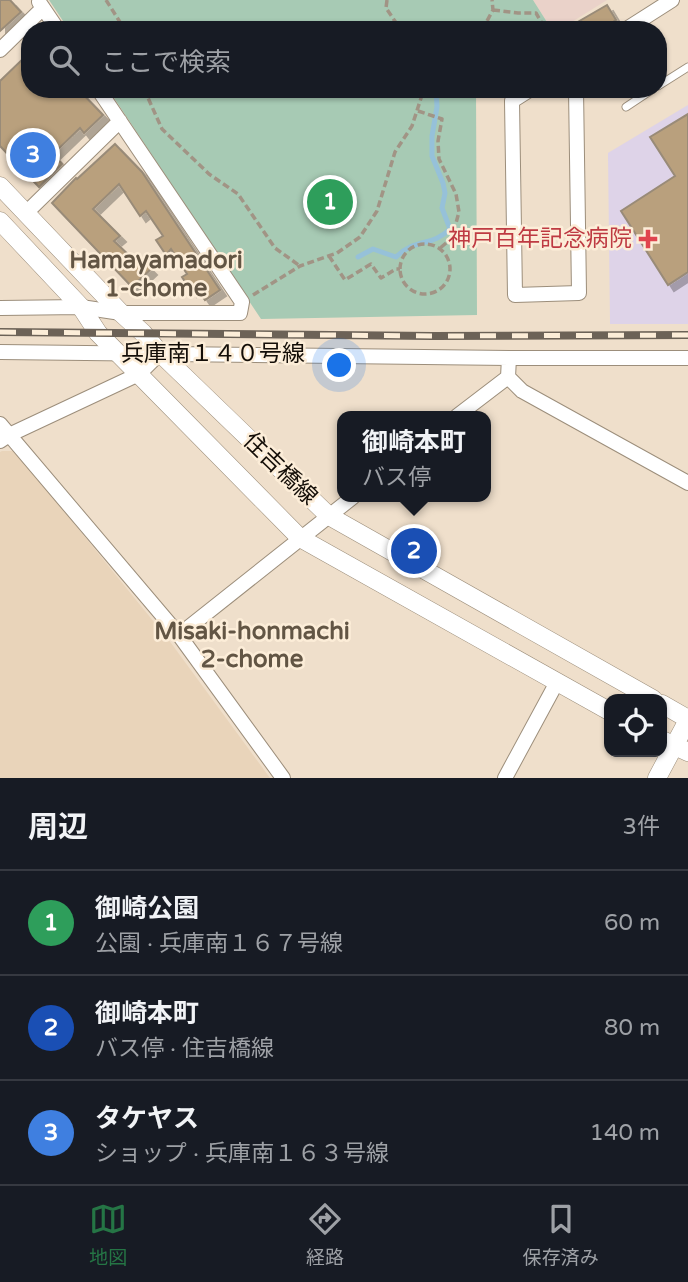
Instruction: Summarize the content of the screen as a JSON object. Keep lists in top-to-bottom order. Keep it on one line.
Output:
{"streets":{"street":["兵庫南１４０号線","住吉橋線"]},"crossings":[["兵庫南１４０号線","住吉橋線"]],"districts":["Hamayamadori 1-chome","Misaki-honmachi 2-chome"],"places":{"health":["神戸百年記念病院"]},"page":{"search":"ここで検索","pins":["3","1","2"],"popup":["御崎本町","バス停"],"heading":["周辺","3件"],"list":[{"mark":"1","name":"御崎公園","note":"公園 · 兵庫南１６７号線","value":"60 m"},{"mark":"2","name":"御崎本町","note":"バス停 · 住吉橋線","value":"80 m"},{"mark":"3","name":"タケヤス","note":"ショップ · 兵庫南１６３号線","value":"140 m"}],"nav":["地図","経路","保存済み"]}}
